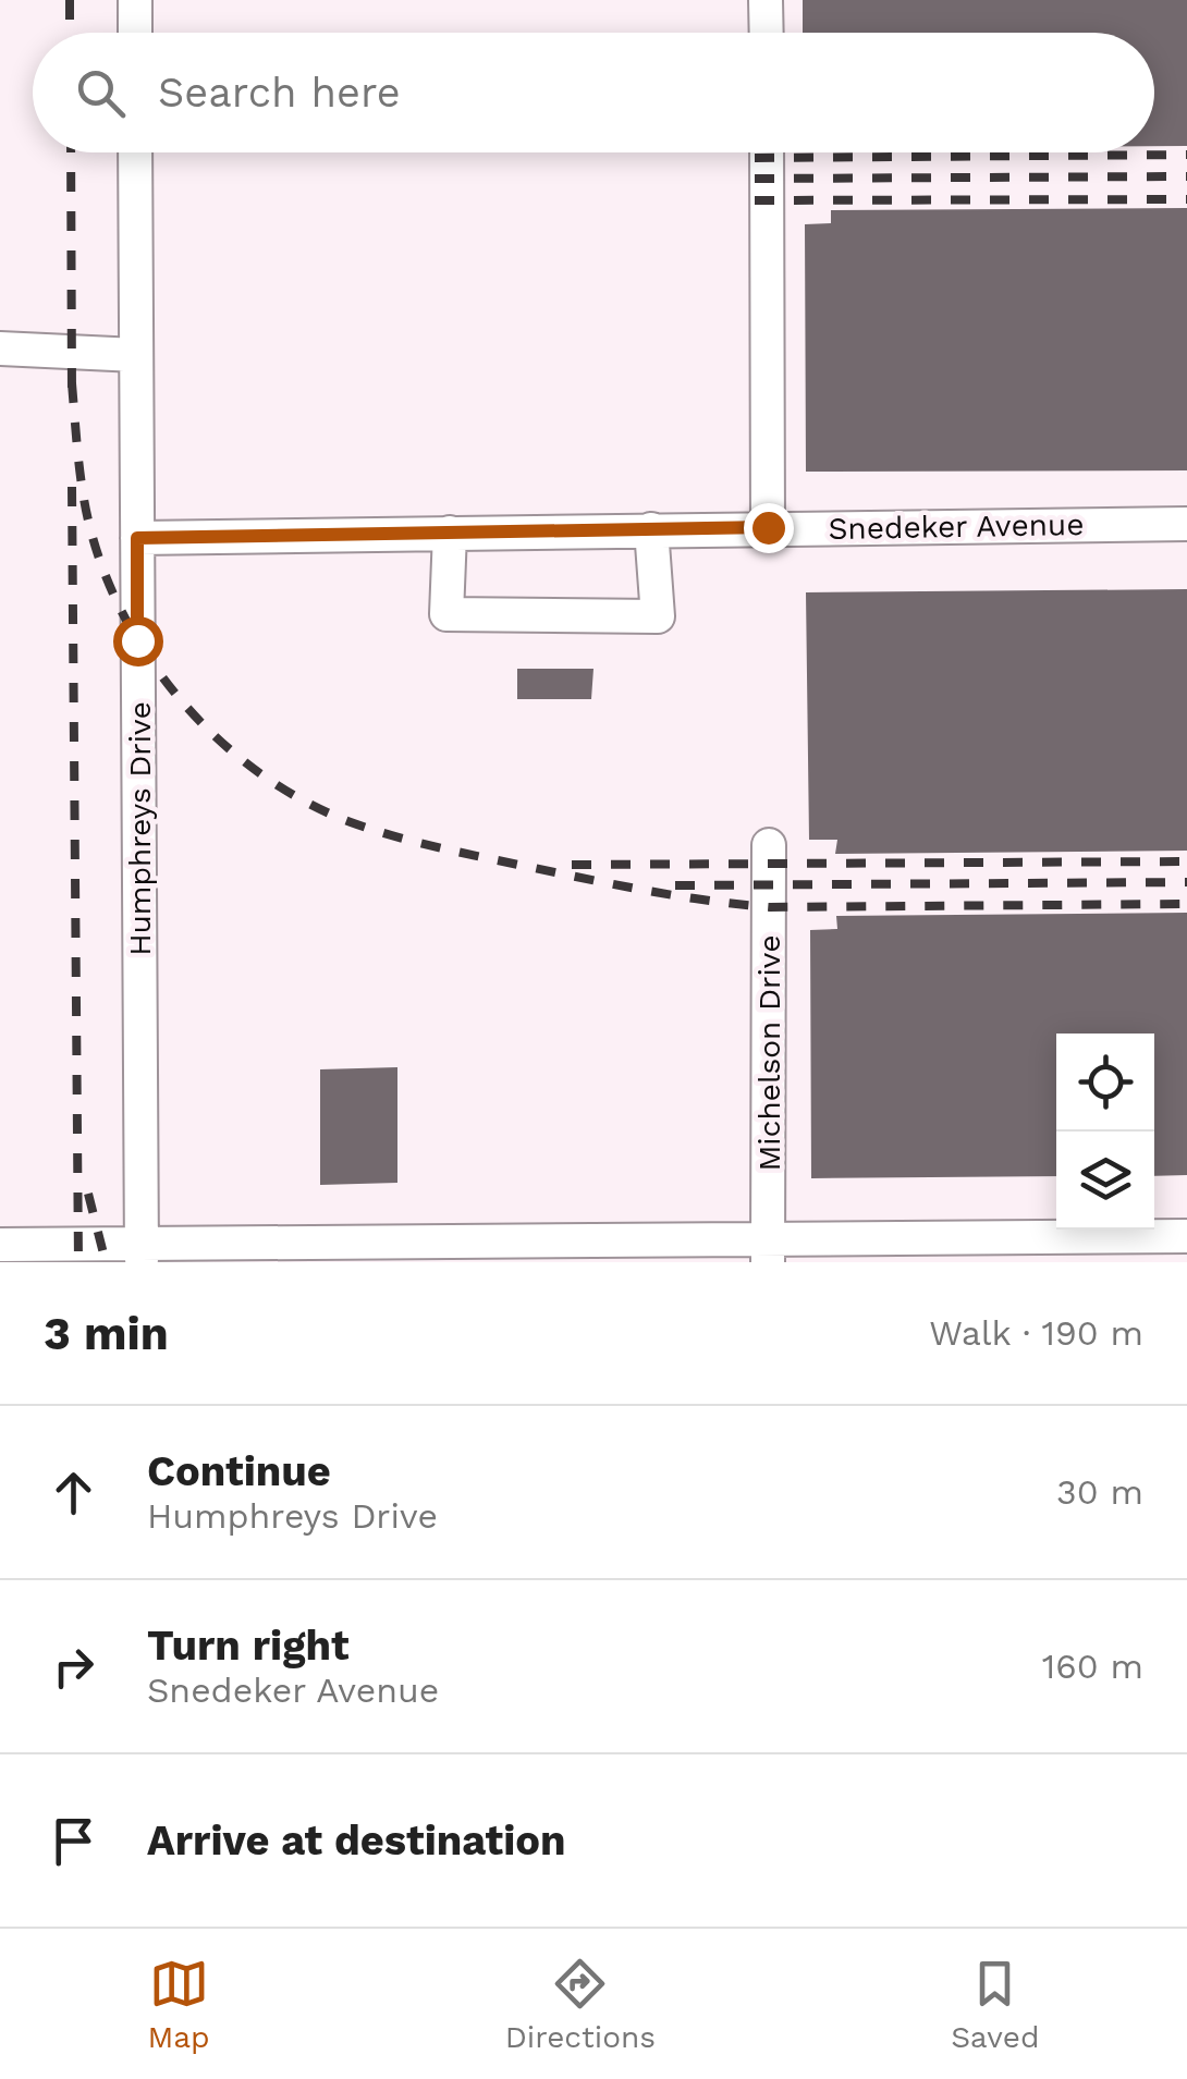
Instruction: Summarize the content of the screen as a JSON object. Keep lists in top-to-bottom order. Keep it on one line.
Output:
{"streets":{"street":["Snedeker Avenue","Humphreys Drive","Michelson Drive"]},"crossings":[["Snedeker Avenue","Humphreys Drive"]],"page":{"search":"Search here","heading":["3 min","Walk · 190 m"],"list":[["Continue","Humphreys Drive","30 m"],["Turn right","Snedeker Avenue","160 m"],"Arrive at destination"],"nav":["Map","Directions","Saved"]}}
